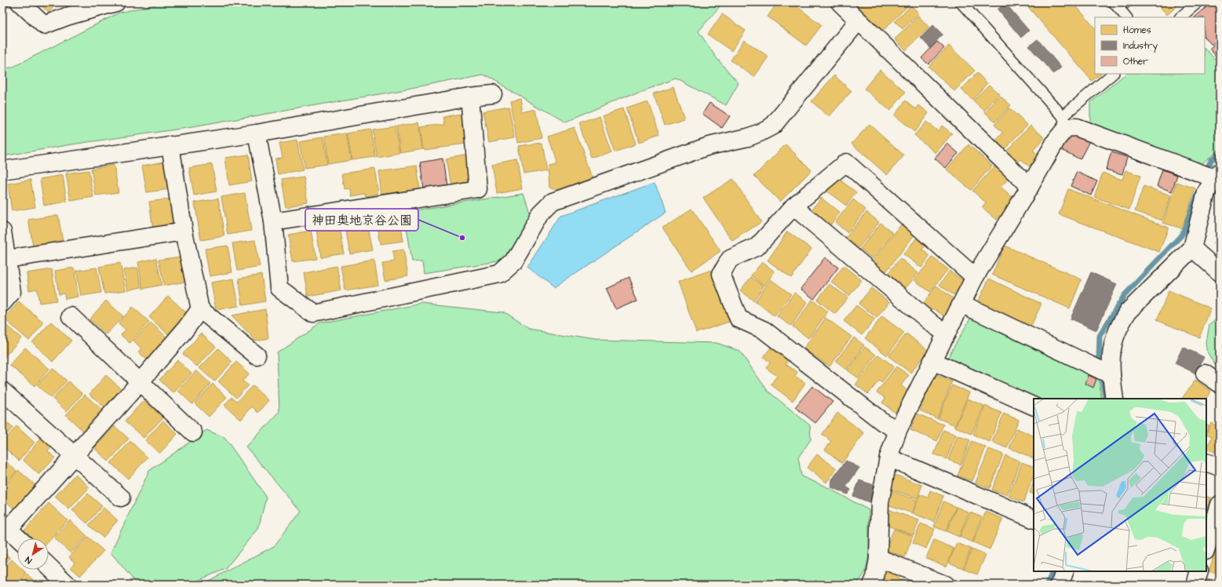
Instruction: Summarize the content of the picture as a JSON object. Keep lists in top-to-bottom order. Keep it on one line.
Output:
{"places":["神田奥地京谷公園"],"legend":["Homes","Industry","Other"],"north":"bottom left"}
